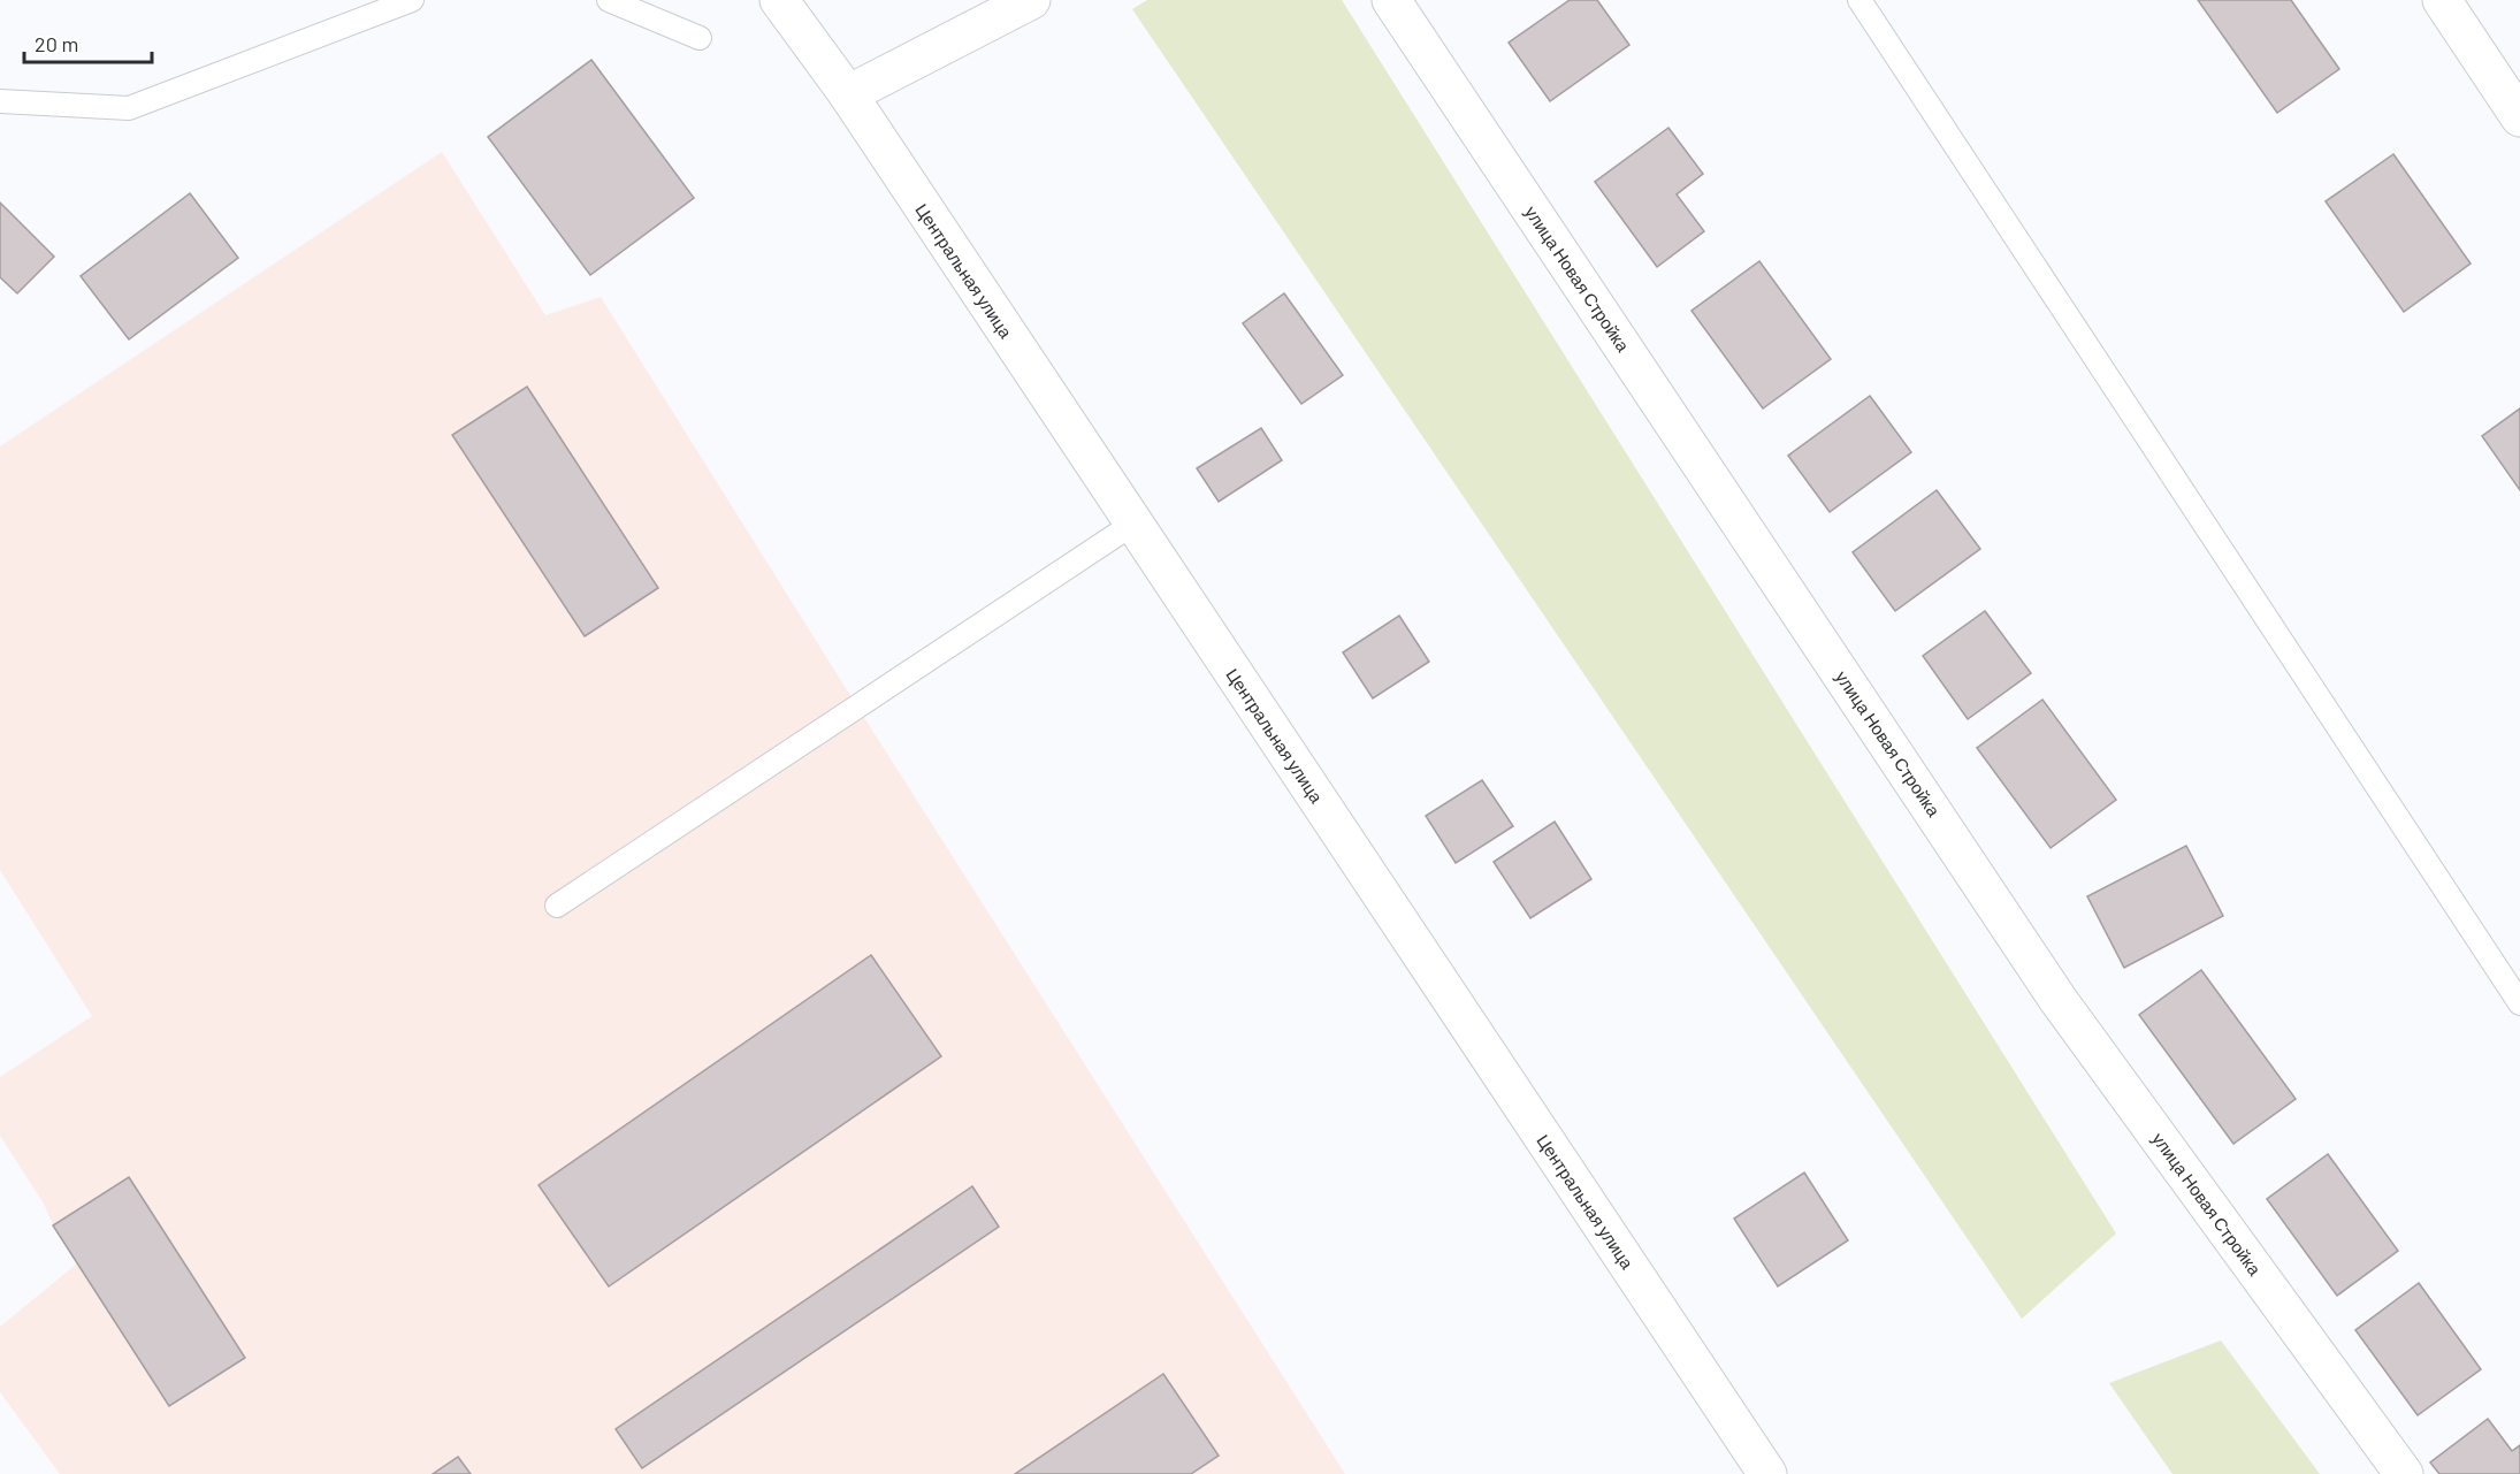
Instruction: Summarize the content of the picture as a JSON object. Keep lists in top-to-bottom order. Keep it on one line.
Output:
{"streets":{"street":["Центральная улица","улица Новая Стройка"]},"scale_bar":"20 m"}
